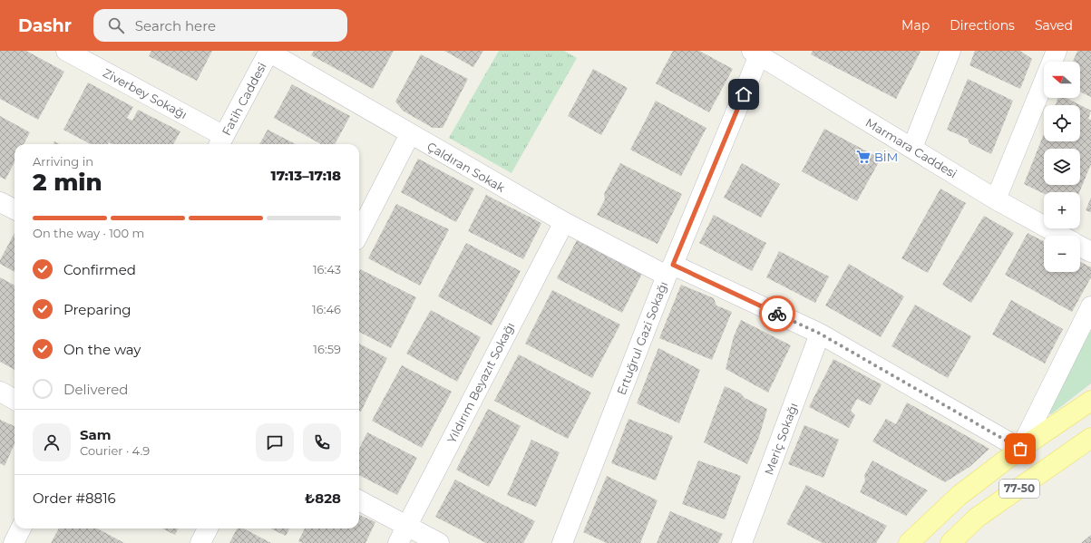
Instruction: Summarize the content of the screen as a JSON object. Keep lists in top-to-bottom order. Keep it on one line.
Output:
{"streets":{"main road":["77-50"],"street":["Ziverbey Sokağı","Fatih Caddesi","Marmara Caddesi","Çaldıran Sokak","Ertuğrul Gazi Sokağı","Yıldırım Beyazıt Sokağı","Meriç Sokağı"]},"crossings":[["Ziverbey Sokağı","Fatih Caddesi"],["Fatih Caddesi","Çaldıran Sokak"],["Marmara Caddesi","Ertuğrul Gazi Sokağı"],["Çaldıran Sokak","Ertuğrul Gazi Sokağı"],["Çaldıran Sokak","Yıldırım Beyazıt Sokağı"],["Çaldıran Sokak","Meriç Sokağı"],["Çaldıran Sokak","77-50"]],"places":{"supermarket":["BİM"]},"north":"left","page":{"header":"Dashr","search":"Search here","nav":["Map","Directions","Saved"],"map_buttons":["+","−"],"heading":["2 min","Arriving in","17:13–17:18"],"panel":["Sam","Courier · 4.9","Order #8816","₺828"],"bar":"On the way · 100 m","list":[["Confirmed","16:43"],["Preparing","16:46"],["On the way","16:59"],"Delivered"]}}
